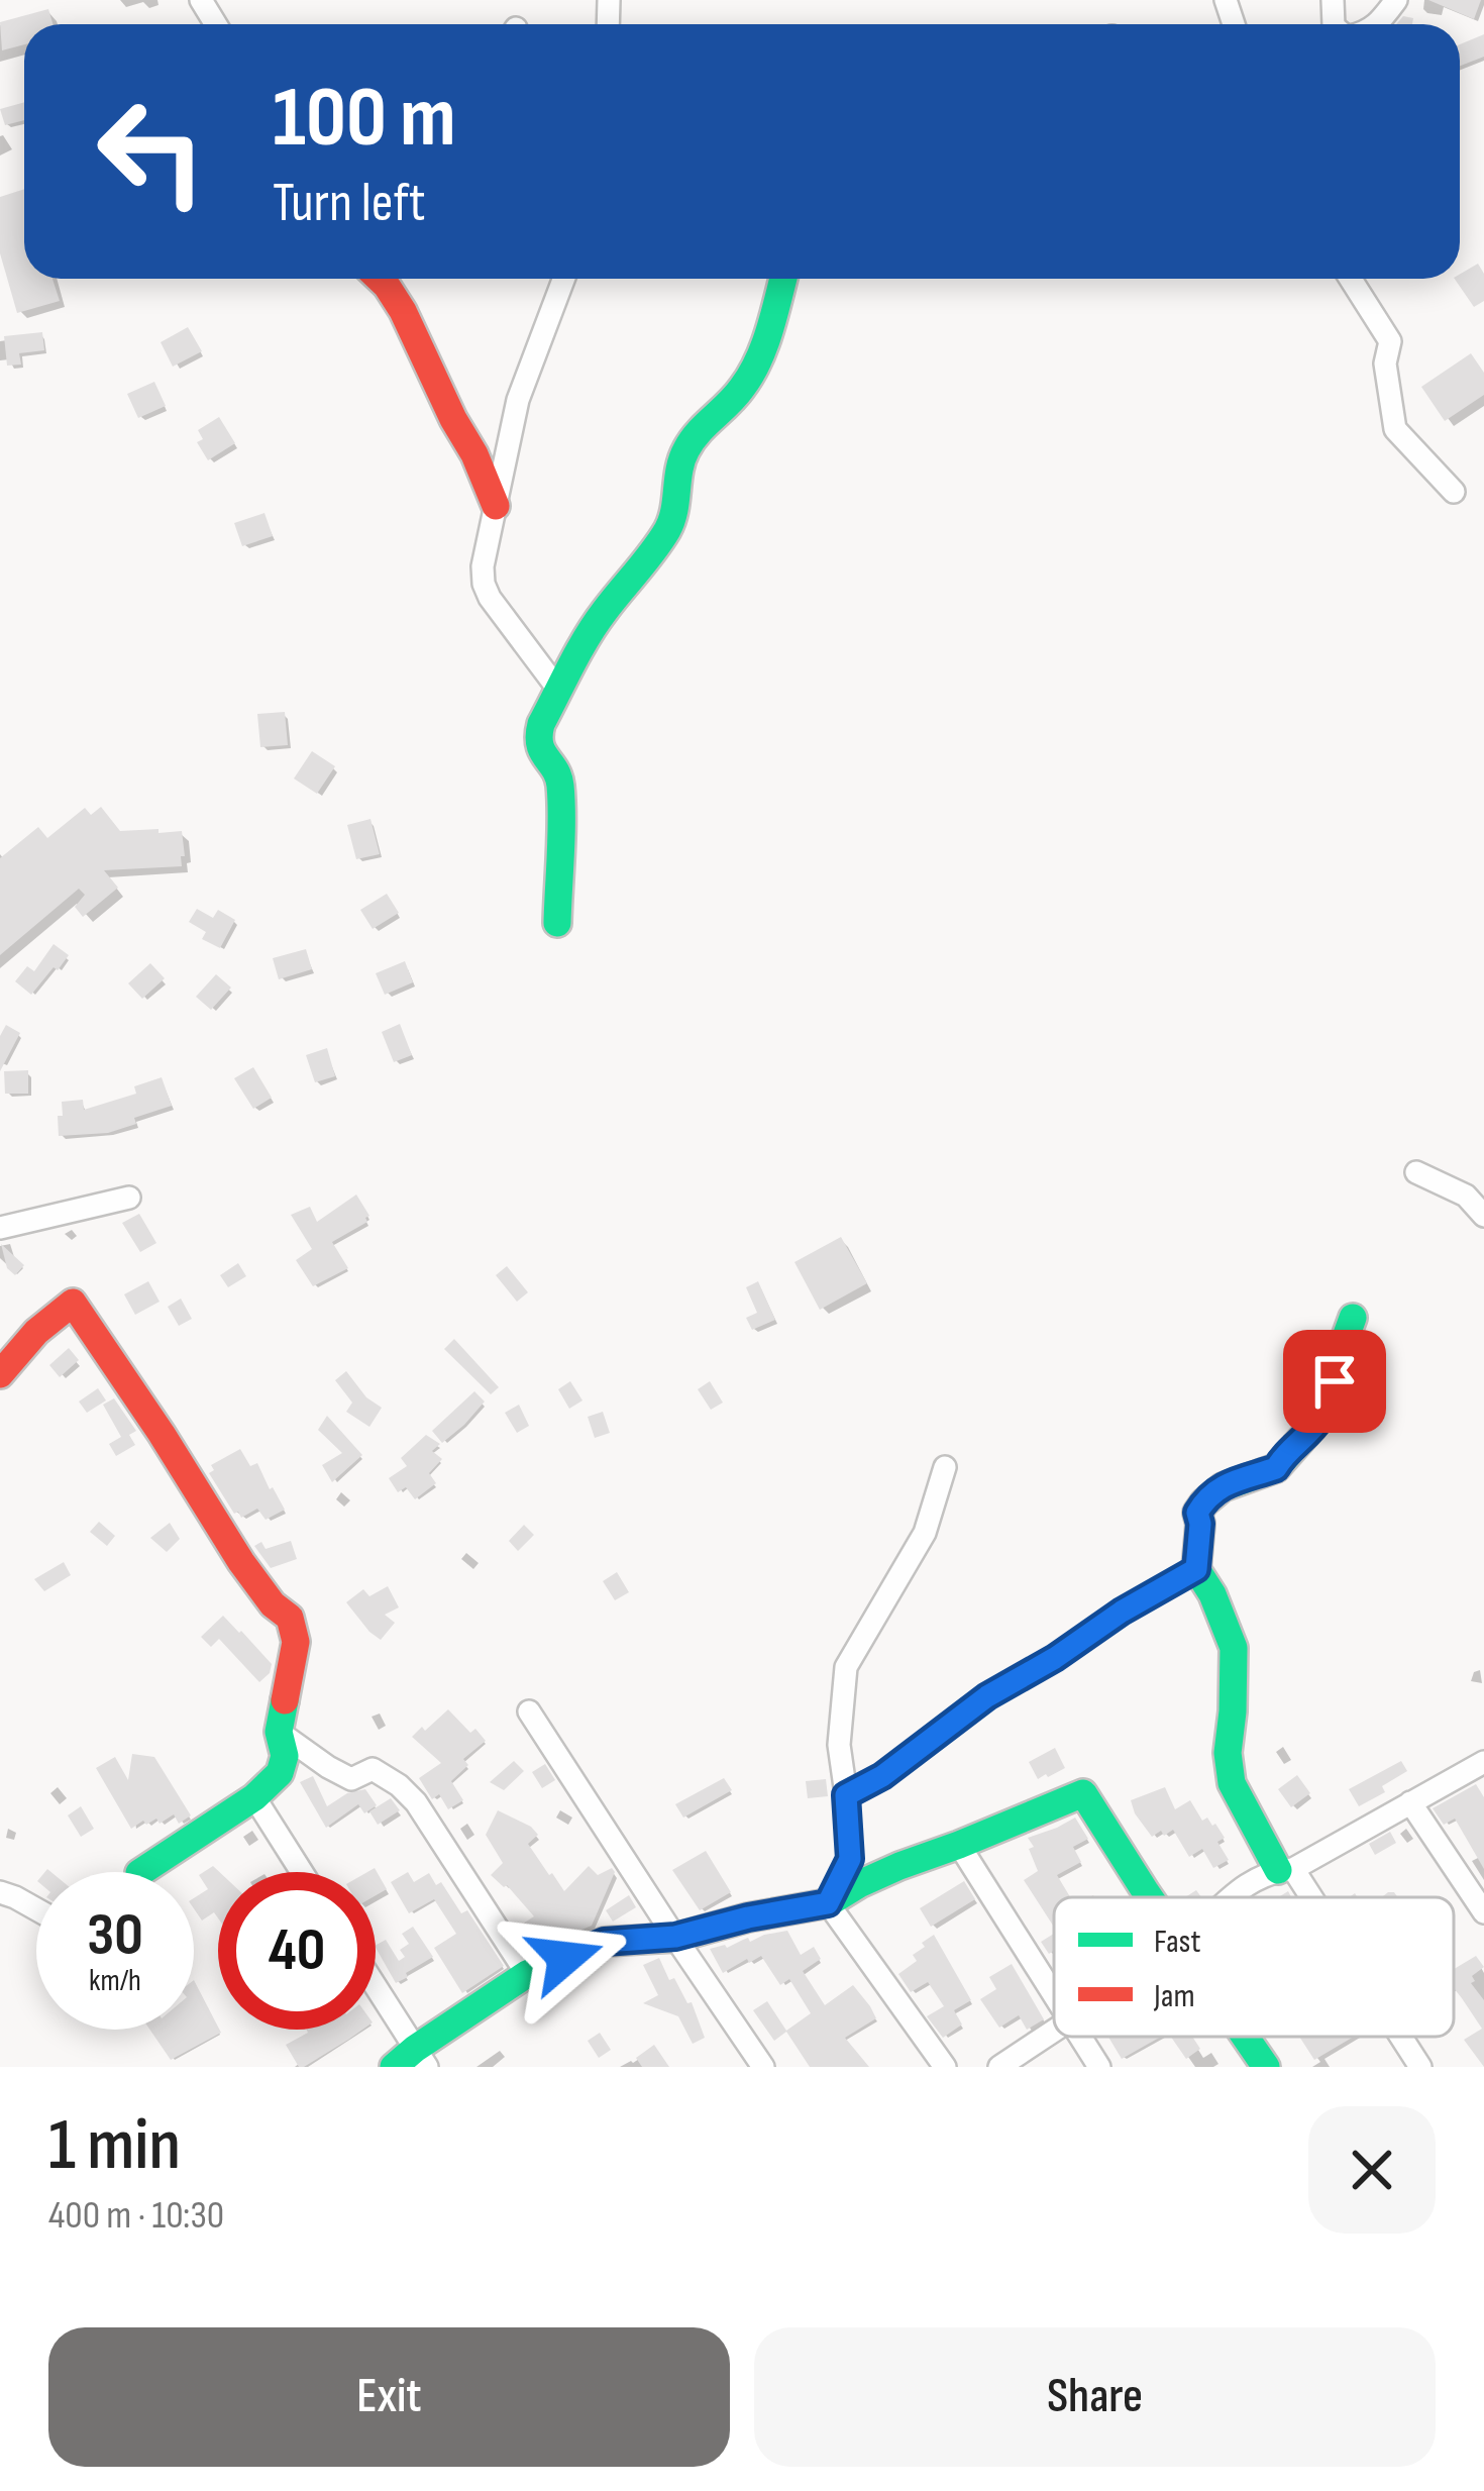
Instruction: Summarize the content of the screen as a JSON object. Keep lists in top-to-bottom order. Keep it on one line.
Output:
{"legend":["Fast","Jam"],"page":{"turn":["100 m","Turn left"],"speed":"30 km/h","limit":"40","heading":["1 min","400 m · 10:30"],"buttons":["Exit","Share"]}}
